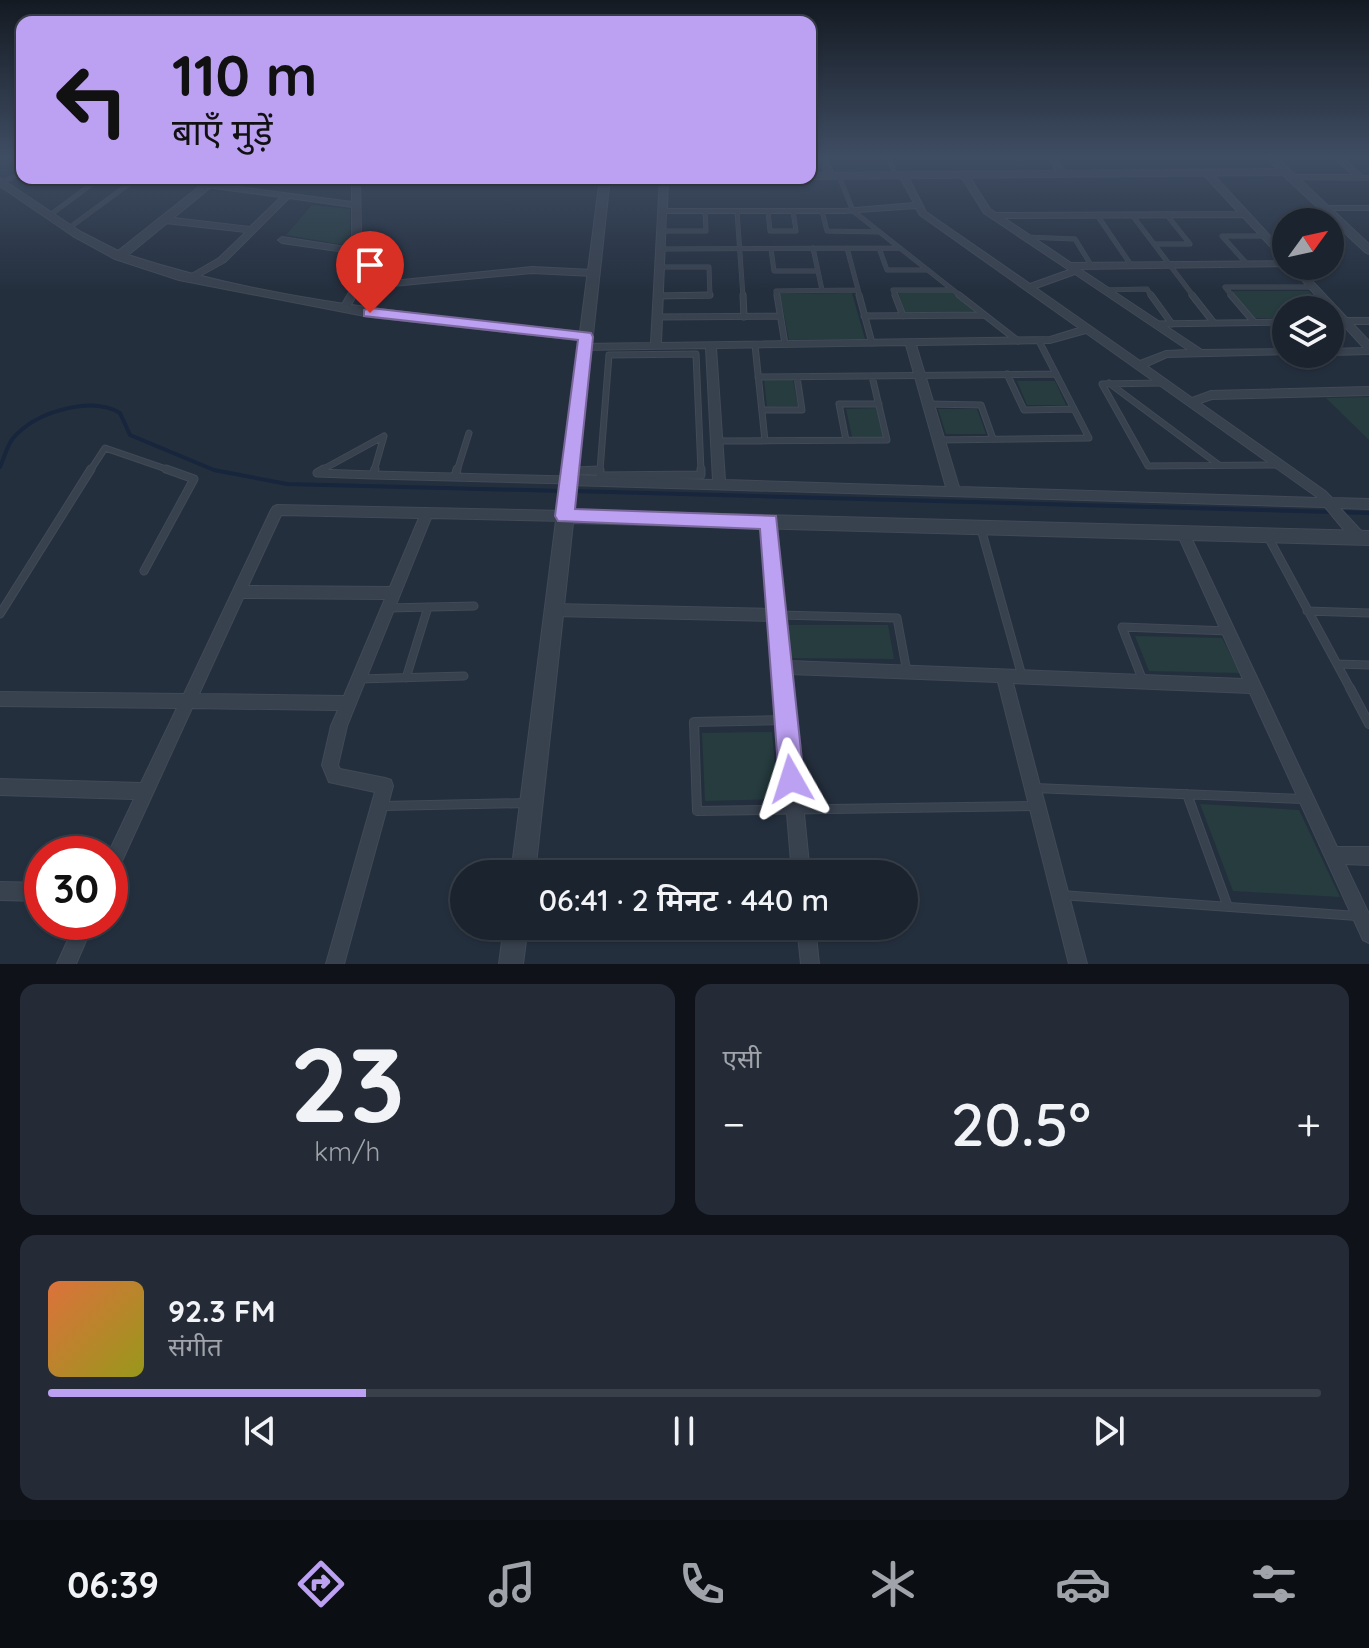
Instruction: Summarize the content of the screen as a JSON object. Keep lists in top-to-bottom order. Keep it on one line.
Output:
{"north":"top right","page":{"turn":["110 m","बाएँ मुड़ें"],"limit":"30","trip":"06:41 · 2 मिनट · 440 m","tile":[["23","km/h"],"एसी"],"heat":["−","20.5°","+"],"song":["92.3 FM","संगीत"],"tabs":"06:39"}}
